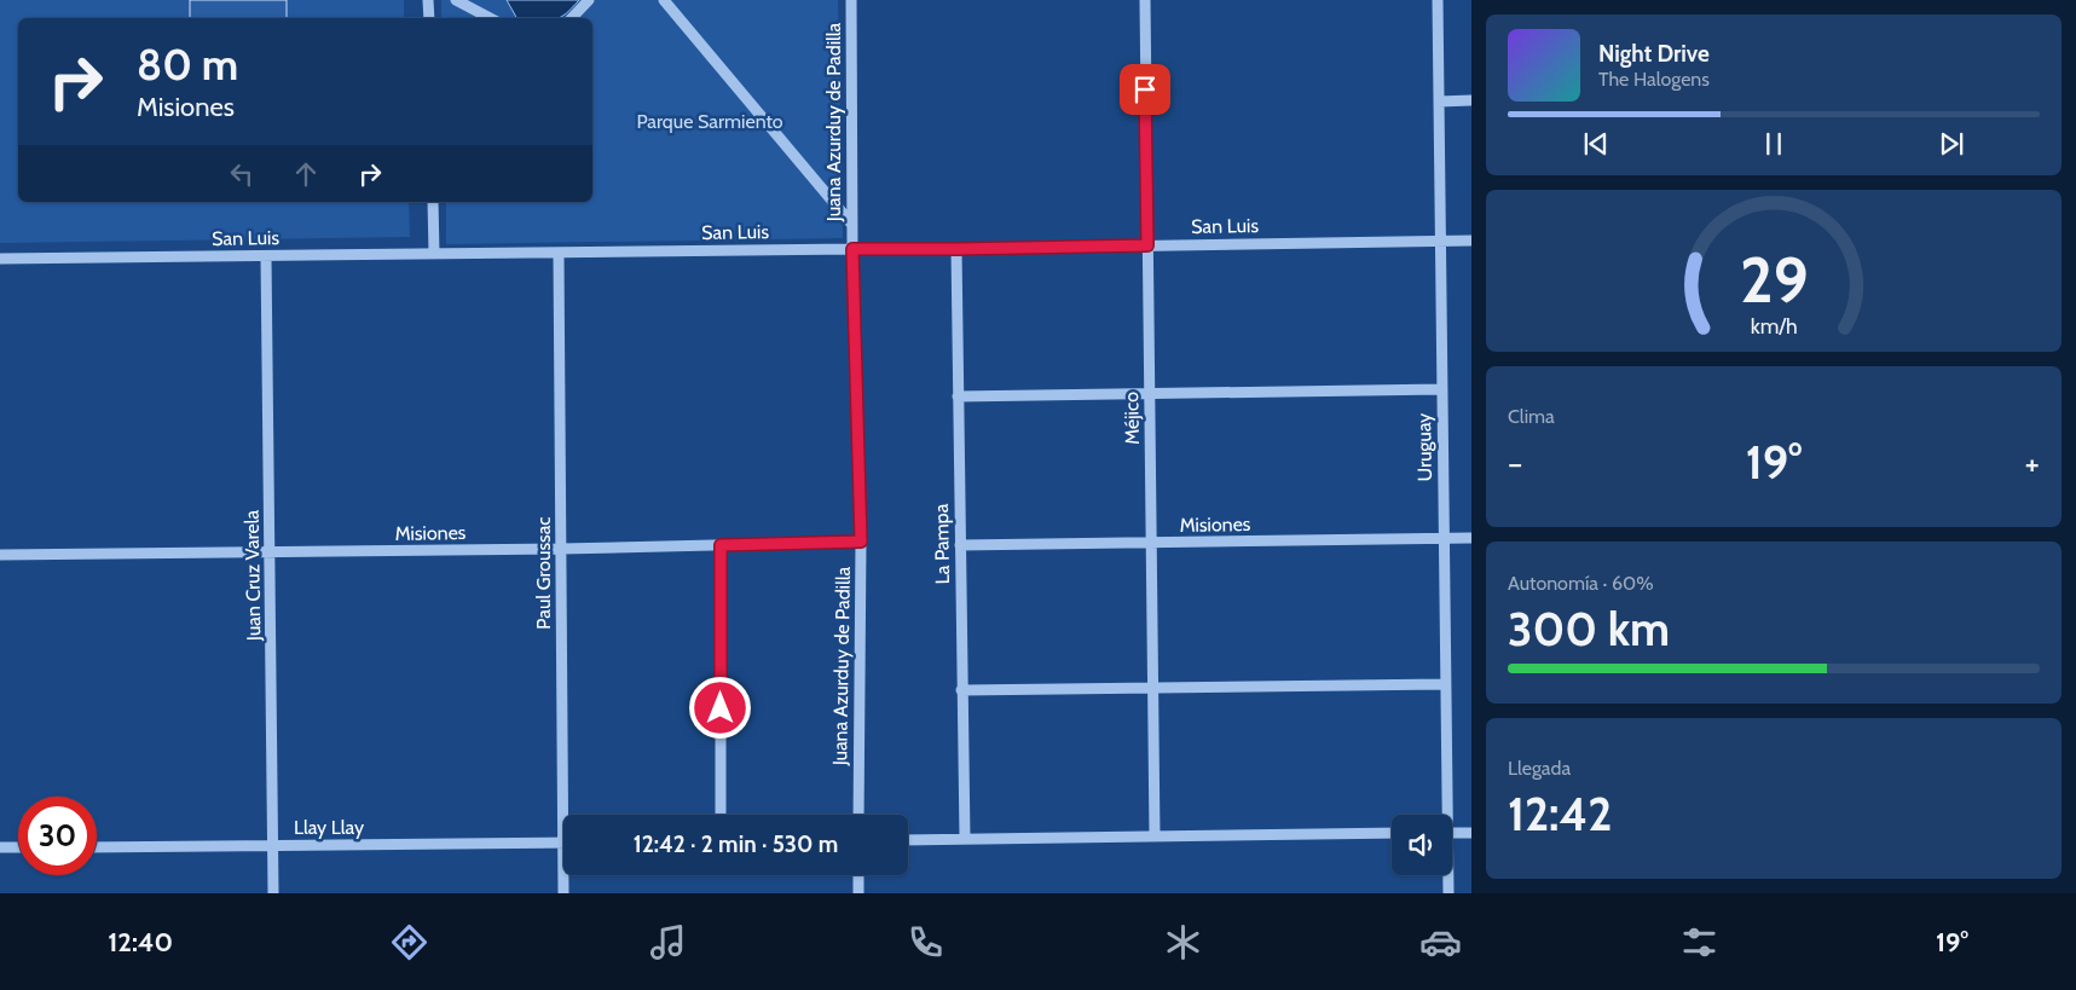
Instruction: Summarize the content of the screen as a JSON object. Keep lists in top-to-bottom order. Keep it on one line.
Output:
{"streets":{"street":["Juana Azurduy de Padilla","San Luis","Méjico","Uruguay","Misiones","La Pampa","Paul Groussac","Juan Cruz Varela","Llay Llay"]},"crossings":[["Juana Azurduy de Padilla","San Luis"],["Juana Azurduy de Padilla","Misiones"],["San Luis","Méjico"],["San Luis","Uruguay"],["San Luis","La Pampa"],["San Luis","Paul Groussac"],["San Luis","Juan Cruz Varela"],["Méjico","Misiones"],["Uruguay","Misiones"],["Misiones","La Pampa"],["Misiones","Paul Groussac"],["Misiones","Juan Cruz Varela"],["Juan Cruz Varela","Llay Llay"]],"parks":["Parque Sarmiento"],"page":{"turn":["80 m","Misiones"],"song":["Night Drive","The Halogens"],"tile":["Clima",["Autonomía · 60%","300 km"],["Llegada","12:42"]],"heat":["−","19°","+"],"limit":"30","trip":"12:42 · 2 min · 530 m","tabs":["12:40","19°"],"gauge":["29","km/h"]}}
